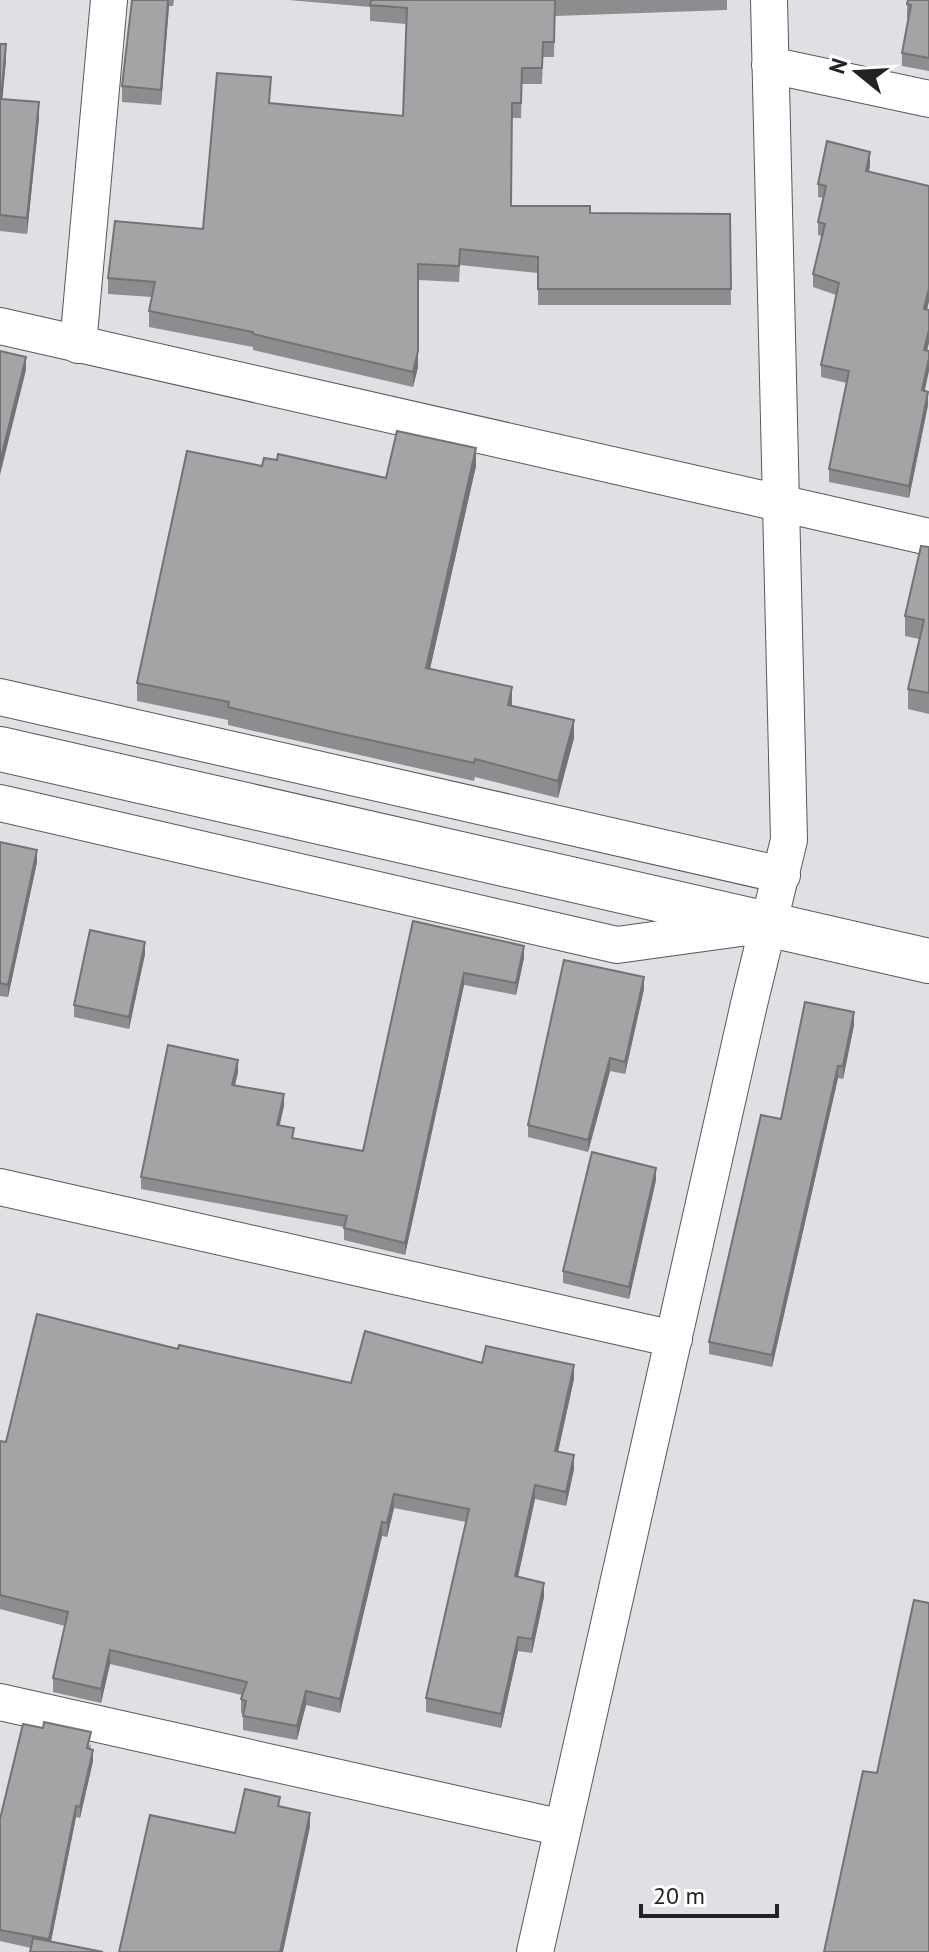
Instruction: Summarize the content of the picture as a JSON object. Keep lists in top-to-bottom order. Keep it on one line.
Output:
{"scale_bar":"20 m","north":"left"}
